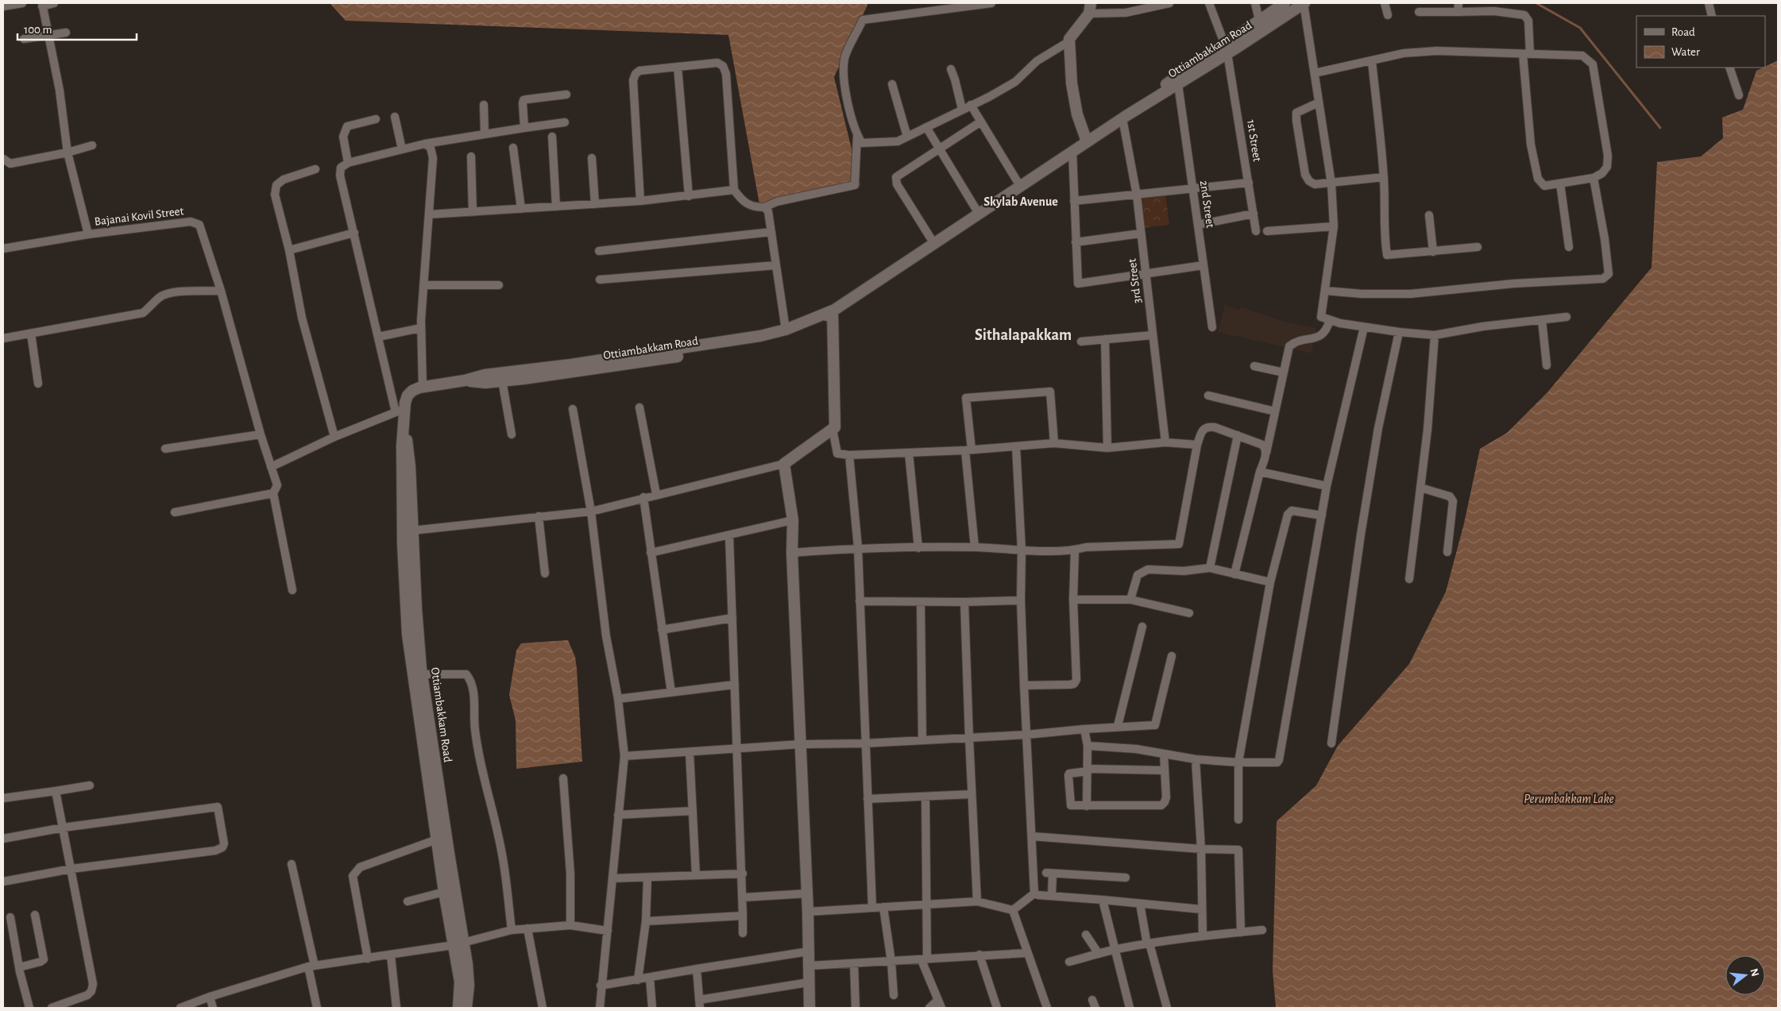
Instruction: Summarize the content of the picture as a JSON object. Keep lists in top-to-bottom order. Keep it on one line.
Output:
{"streets":{"street":["Ottiambakkam Road","1st Street","2nd Street","Bajanai Kovil Street","3rd Street"]},"crossings":[["Ottiambakkam Road","1st Street"],["Ottiambakkam Road","2nd Street"],["Ottiambakkam Road","3rd Street"]],"districts":["Skylab Avenue","Sithalapakkam"],"water":["Perumbakkam Lake"],"legend":["Road","Water"],"scale_bar":"100 m","north":"right"}
